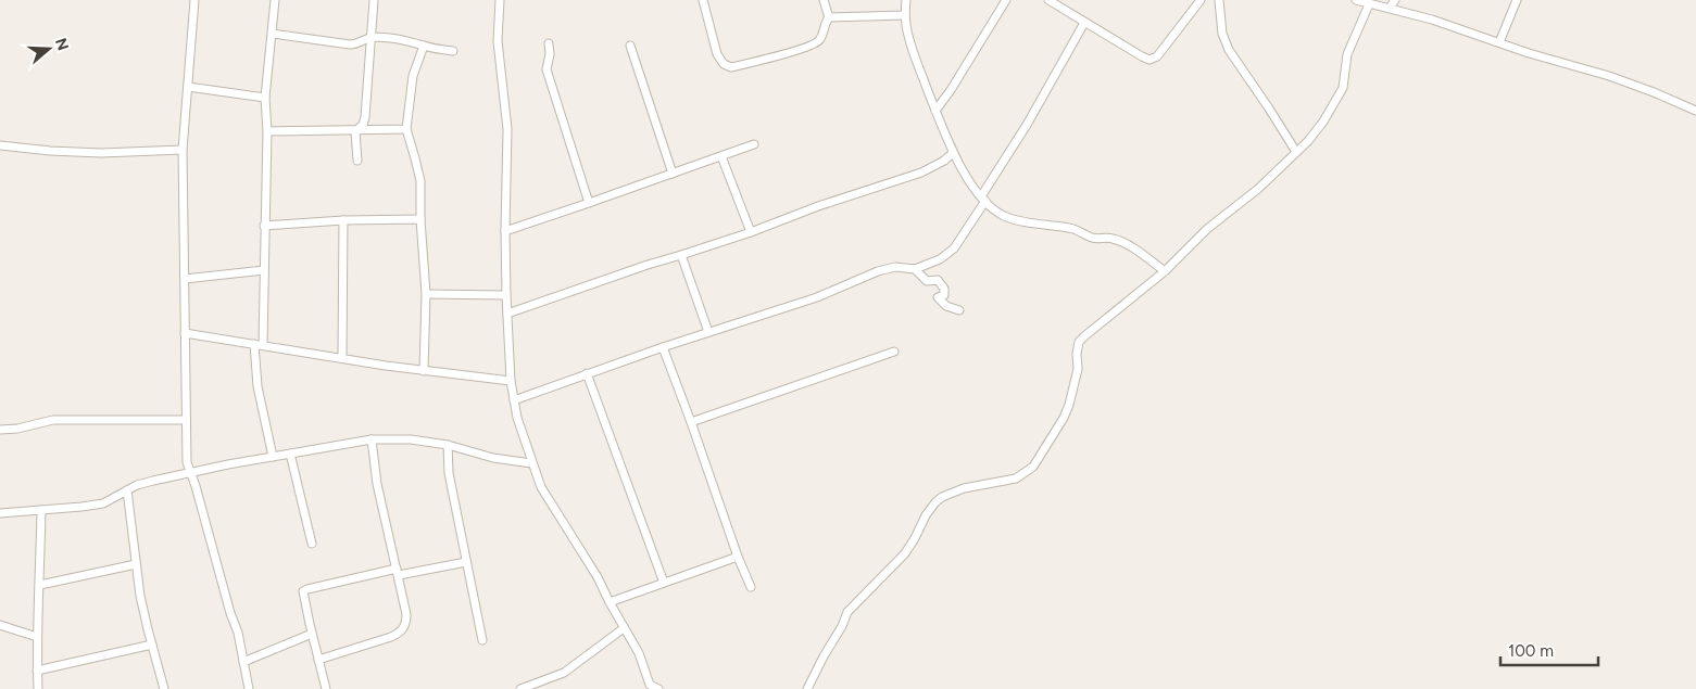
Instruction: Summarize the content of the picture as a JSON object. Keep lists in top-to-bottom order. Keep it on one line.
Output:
{"scale_bar":"100 m","north":"right"}
